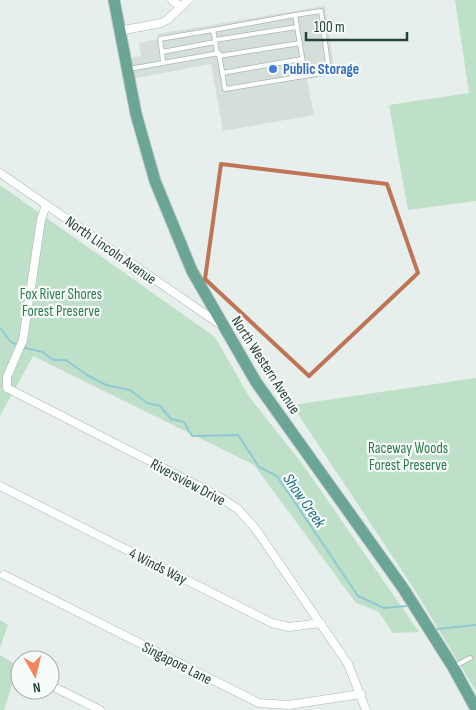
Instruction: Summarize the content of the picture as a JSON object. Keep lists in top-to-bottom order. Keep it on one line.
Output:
{"streets":{"main road":["North Western Avenue"],"street":["North Lincoln Avenue","Riversview Drive","4 Winds Way","Singapore Lane"]},"crossings":[["North Lincoln Avenue","North Western Avenue"],["North Lincoln Avenue","Riversview Drive"],["Riversview Drive","4 Winds Way"],["Riversview Drive","Singapore Lane"]],"water":["Shaw Creek"],"parks":["Fox River Shores Forest Preserve","Raceway Woods Forest Preserve"],"places":["Public Storage"],"scale_bar":"100 m","north":"bottom"}
